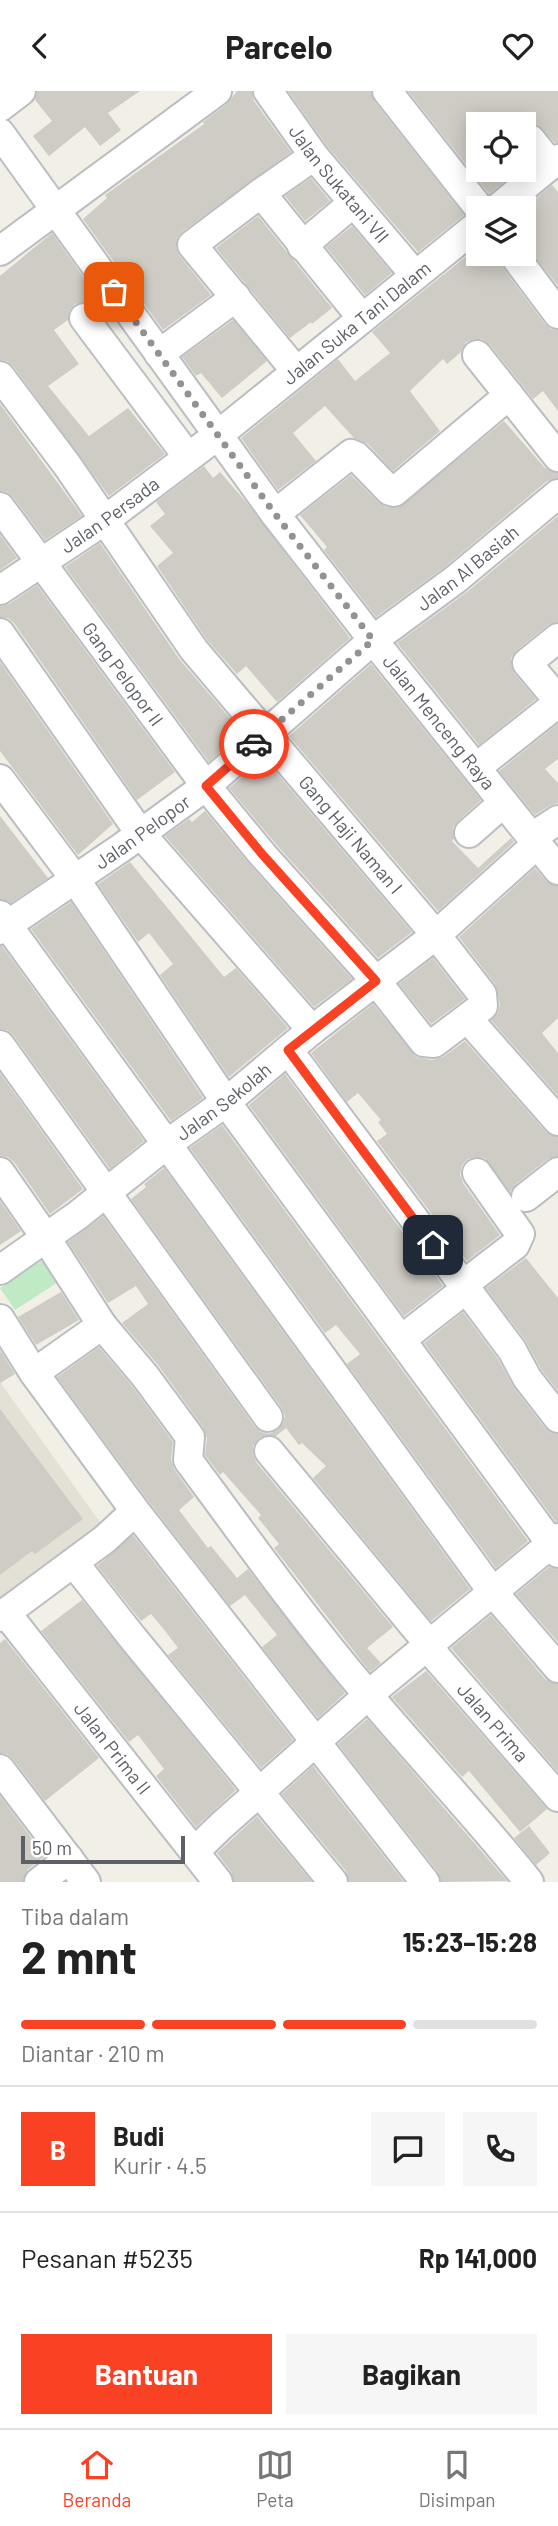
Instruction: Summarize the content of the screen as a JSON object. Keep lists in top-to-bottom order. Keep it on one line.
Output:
{"streets":{"street":["Jalan Sukatani VII","Jalan Suka Tani Dalam","Jalan Persada","Jalan Al Basiah","Gang Pelopor II","Jalan Menceng Raya","Jalan Pelopor","Gang Haji Naman I","Jalan Sekolah","Jalan Prima","Jalan Prima II"]},"crossings":[["Jalan Sukatani VII","Jalan Suka Tani Dalam"],["Jalan Suka Tani Dalam","Jalan Persada"],["Jalan Suka Tani Dalam","Jalan Menceng Raya"],["Jalan Persada","Gang Pelopor II"],["Jalan Persada","Jalan Menceng Raya"],["Jalan Persada","Gang Haji Naman I"],["Jalan Al Basiah","Jalan Menceng Raya"],["Jalan Al Basiah","Jalan Pelopor"],["Gang Pelopor II","Jalan Pelopor"],["Gang Pelopor II","Gang Haji Naman I"],["Gang Pelopor II","Jalan Sekolah"],["Jalan Menceng Raya","Jalan Pelopor"],["Jalan Menceng Raya","Jalan Sekolah"],["Jalan Pelopor","Gang Haji Naman I"],["Gang Haji Naman I","Jalan Sekolah"]],"scale_bar":"50 m","page":{"header":"Parcelo","scale":"50 m","heading":["2 mnt","Tiba dalam","15:23–15:28"],"panel":["Budi","Kurir · 4.5","Pesanan #5235","Rp 141,000"],"bar":"Diantar · 210 m","round":"B","buttons":["Bantuan","Bagikan"],"tabs":["Beranda","Peta","Disimpan"]}}
